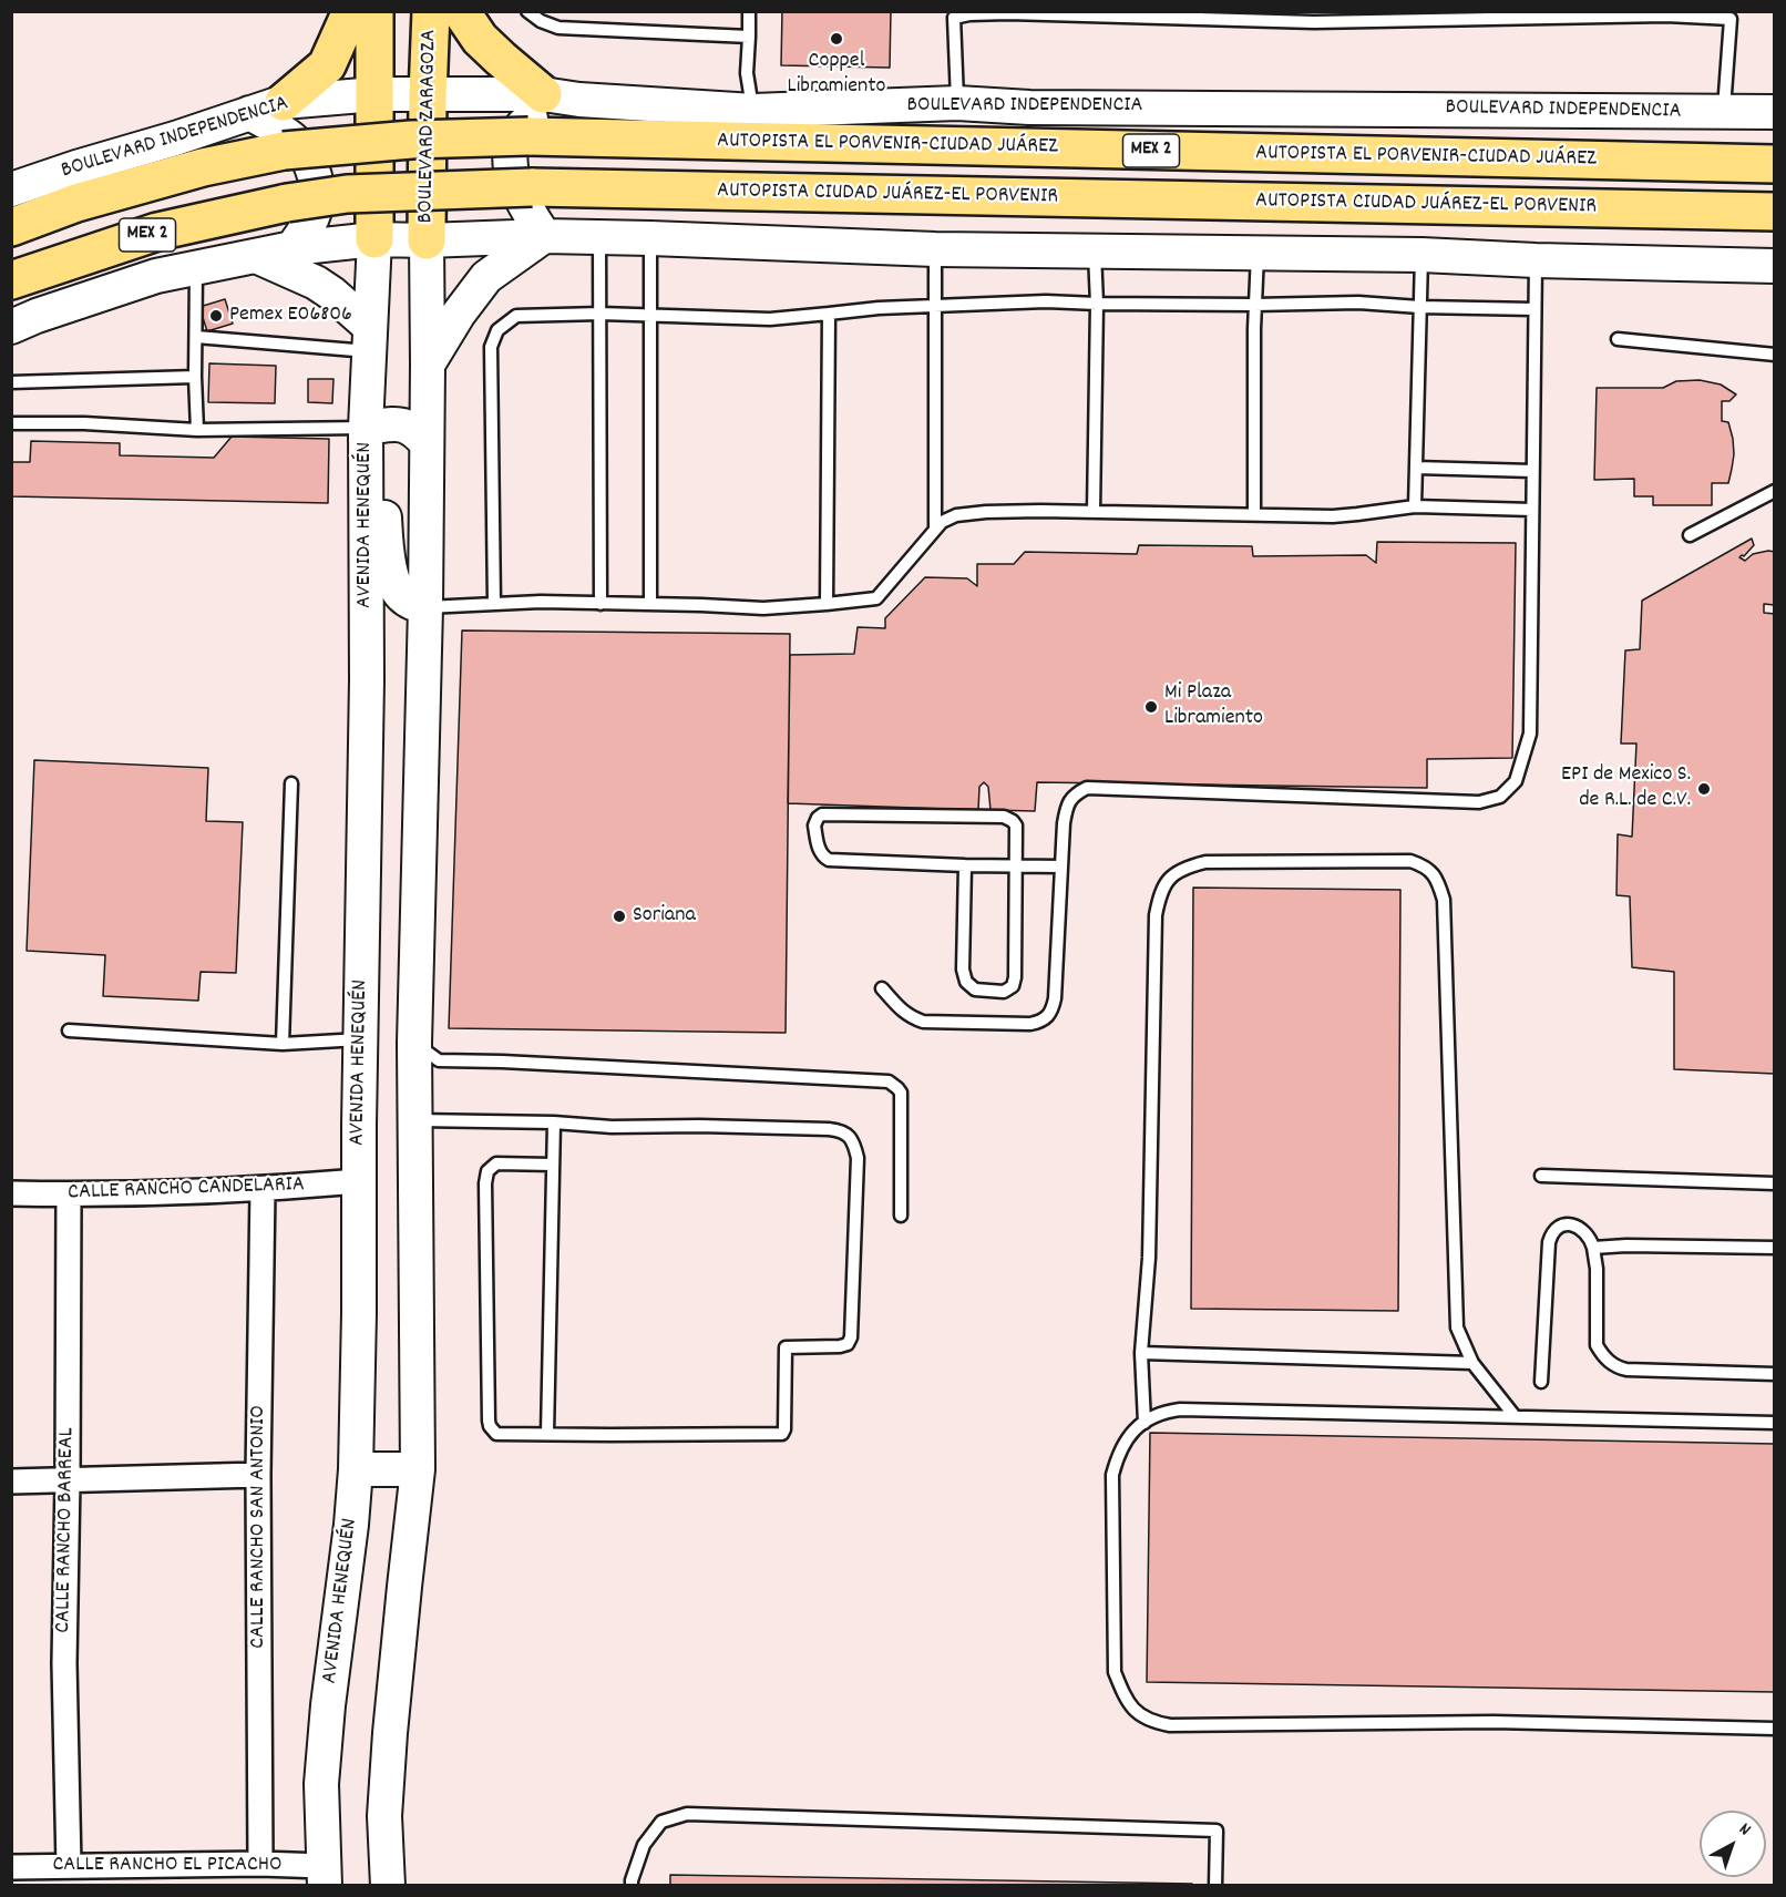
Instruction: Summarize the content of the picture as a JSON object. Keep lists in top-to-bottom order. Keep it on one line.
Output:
{"streets":{"main road":["BOULEVARD INDEPENDENCIA","BOULEVARD ZARAGOZA","AUTOPISTA EL PORVENIR-CIUDAD JUÁREZ","MEX 2","AUTOPISTA CIUDAD JUÁREZ-EL PORVENIR","AVENIDA HENEQUÉN"],"street":["CALLE RANCHO CANDELARIA","CALLE RANCHO SAN ANTONIO","CALLE RANCHO BARREAL","CALLE RANCHO EL PICACHO"]},"crossings":[["BOULEVARD INDEPENDENCIA","BOULEVARD ZARAGOZA"],["BOULEVARD ZARAGOZA","MEX 2"],["MEX 2","AVENIDA HENEQUÉN"],["AVENIDA HENEQUÉN","CALLE RANCHO CANDELARIA"],["AVENIDA HENEQUÉN","CALLE RANCHO EL PICACHO"],["CALLE RANCHO CANDELARIA","CALLE RANCHO SAN ANTONIO"],["CALLE RANCHO CANDELARIA","CALLE RANCHO BARREAL"],["CALLE RANCHO SAN ANTONIO","CALLE RANCHO EL PICACHO"],["CALLE RANCHO BARREAL","CALLE RANCHO EL PICACHO"]],"places":["Coppel Libramiento","Pemex E06806","Mi Plaza Libramiento","EPI de Mexico S. de R.L. de C.V.","Soriana"],"north":"top right"}
